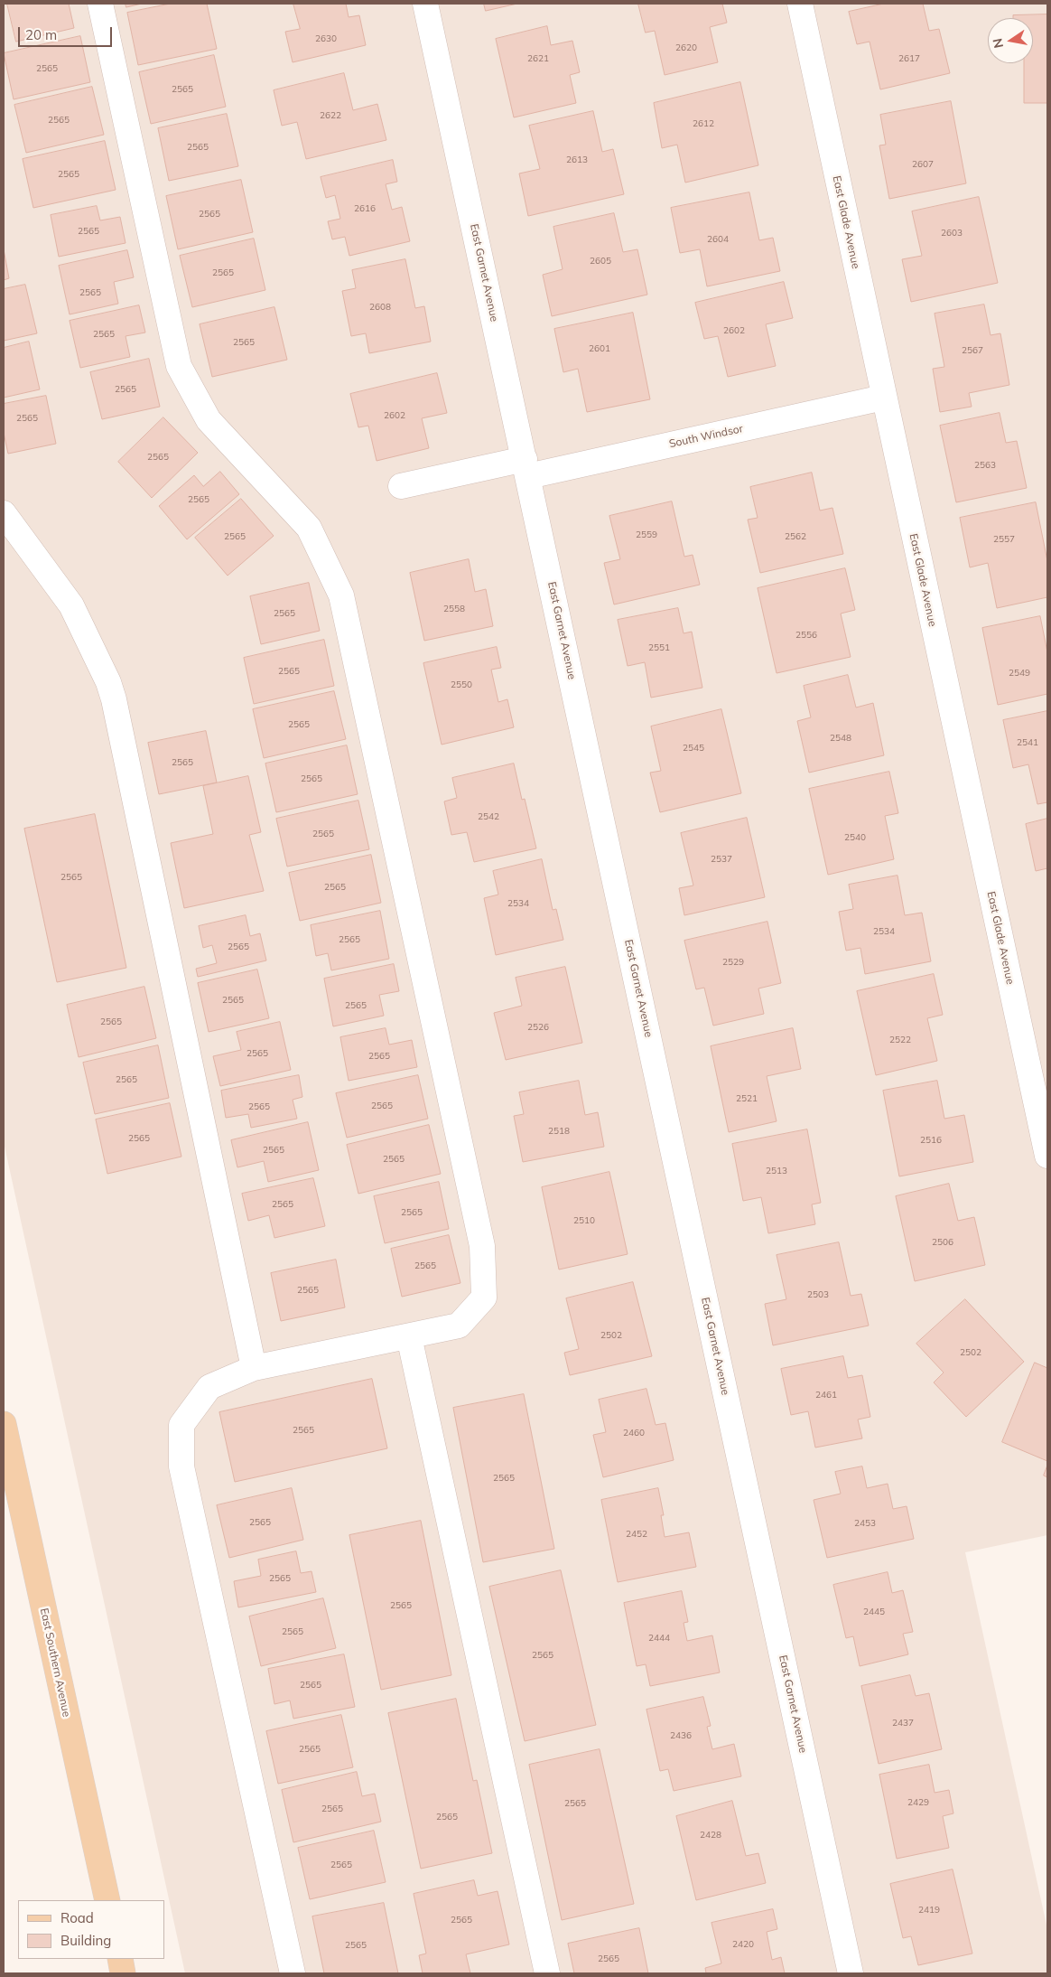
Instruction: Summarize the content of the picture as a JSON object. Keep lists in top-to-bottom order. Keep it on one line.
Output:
{"streets":{"main road":["East Southern Avenue"],"street":["East Glade Avenue","East Garnet Avenue","South Windsor"]},"crossings":[["East Glade Avenue","South Windsor"],["East Garnet Avenue","South Windsor"]],"house_numbers":["2630","2620","2621","2617","2565","2565","2622","2565","2612","2565","2613","2607","2565","2616","2565","2565","2603","2604","2605","2565","2565","2608","2602","2565","2565","2601","2567","2565","2602","2565","2565","2563","2565","2559","2565","2562","2557","2558","2565","2556","2551","2565","2549","2550","2565","2548","2541","2545","2565","2565","2542","2565","2540","2537","2565","2565","2534","2534","2565","2565","2529","2565","2565","2565","2526","2522","2565","2565","2565","2521","2565","2565","2518","2565","2516","2565","2565","2513","2565","2565","2510","2506","2565","2565","2503","2502","2502","2461","2565","2460","2565","2565","2453","2452","2565","2565","2445","2565","2444","2565","2565","2437","2436","2565","2429","2565","2565","2565","2428","2565","2419","2565","2420","2565","2565"],"legend":["Road","Building"],"scale_bar":"20 m","north":"left"}
